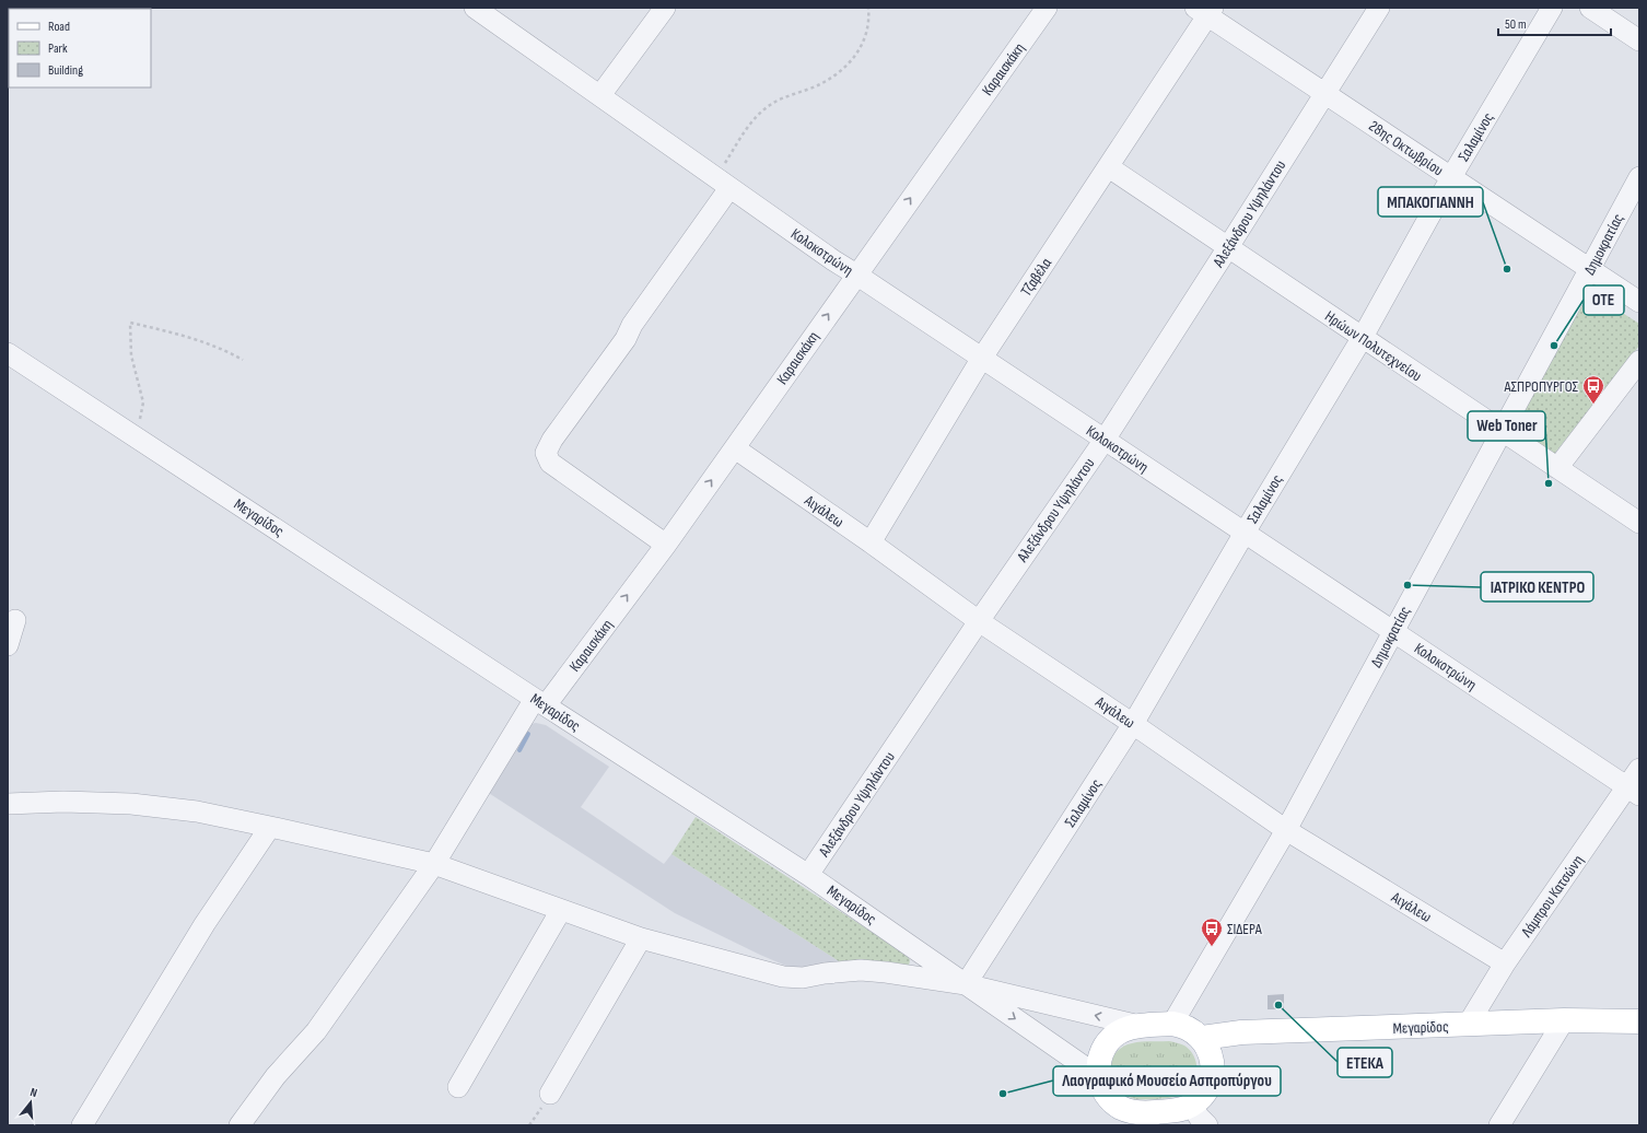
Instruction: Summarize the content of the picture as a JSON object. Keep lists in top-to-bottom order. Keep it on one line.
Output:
{"streets":{"main road":["Μεγαρίδος"],"street":["Καραισκάκη","Σαλαμίνος","28ης Οκτωβρίου","Αλεξάνδρου Υψηλάντου","Δημοκρατίας","Κολοκοτρώνη","Τζαβέλα","Ηρώων Πολυτεχνείου","Αιγάλεω","Λάμπρου Κατσώνη"]},"crossings":[["Καραισκάκη","Κολοκοτρώνη"],["Καραισκάκη","Αιγάλεω"],["Καραισκάκη","Μεγαρίδος"],["Σαλαμίνος","28ης Οκτωβρίου"],["Σαλαμίνος","Κολοκοτρώνη"],["Σαλαμίνος","Ηρώων Πολυτεχνείου"],["Σαλαμίνος","Αιγάλεω"],["Σαλαμίνος","Μεγαρίδος"],["28ης Οκτωβρίου","Αλεξάνδρου Υψηλάντου"],["28ης Οκτωβρίου","Δημοκρατίας"],["28ης Οκτωβρίου","Τζαβέλα"],["Αλεξάνδρου Υψηλάντου","Κολοκοτρώνη"],["Αλεξάνδρου Υψηλάντου","Ηρώων Πολυτεχνείου"],["Αλεξάνδρου Υψηλάντου","Αιγάλεω"],["Αλεξάνδρου Υψηλάντου","Μεγαρίδος"],["Δημοκρατίας","Κολοκοτρώνη"],["Δημοκρατίας","Ηρώων Πολυτεχνείου"],["Δημοκρατίας","Αιγάλεω"],["Δημοκρατίας","Μεγαρίδος"],["Κολοκοτρώνη","Τζαβέλα"],["Κολοκοτρώνη","Λάμπρου Κατσώνη"],["Τζαβέλα","Ηρώων Πολυτεχνείου"],["Τζαβέλα","Αιγάλεω"],["Αιγάλεω","Λάμπρου Κατσώνη"],["Μεγαρίδος","Λάμπρου Κατσώνη"]],"one_way":["Καραισκάκη"],"places":{"other":["ΜΠΑΚΟΓΙΑΝΝΗ","ΟΤΕ","Web Toner","ΙΑΤΡΙΚΟ ΚΕΝΤΡΟ","ΕΤΕΚΑ","Λαογραφικό Μουσείο Ασπροπύργου"],"bus stop":["ΑΣΠΡΟΠΥΡΓΟΣ","ΣΙΔΕΡΑ"]},"legend":["Road","Park","Building"],"scale_bar":"50 m","north":"top"}
